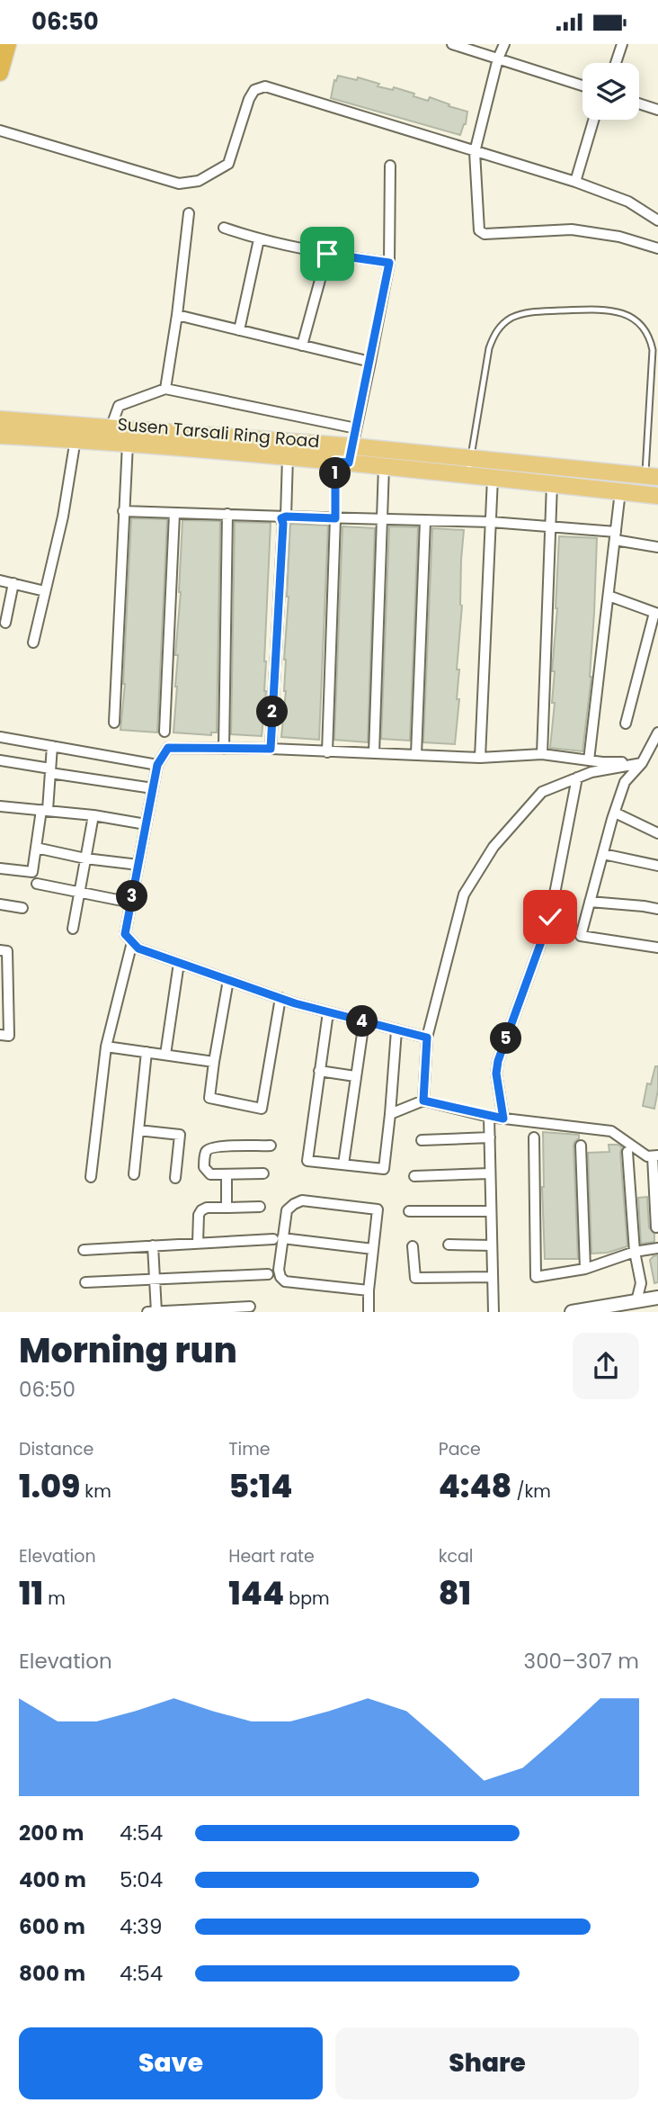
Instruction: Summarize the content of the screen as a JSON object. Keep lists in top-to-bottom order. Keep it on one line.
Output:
{"streets":{"main road":["Susen Tarsali Ring Road"]},"page":{"status":"06:50","pins":["1","2","3","4","5"],"heading":["Morning run","06:50"],"stats":[["Distance","1.09 km"],["Time","5:14"],["Pace","4:48 /km"],["Elevation","11 m"],["Heart rate","144 bpm"],["kcal","81"]],"chart":["Elevation","300–307 m"],"list":[{"name":"200 m","note":"4:54"},{"name":"400 m","note":"5:04"},{"name":"600 m","note":"4:39"},{"name":"800 m","note":"4:54"}],"buttons":["Save","Share"]}}
